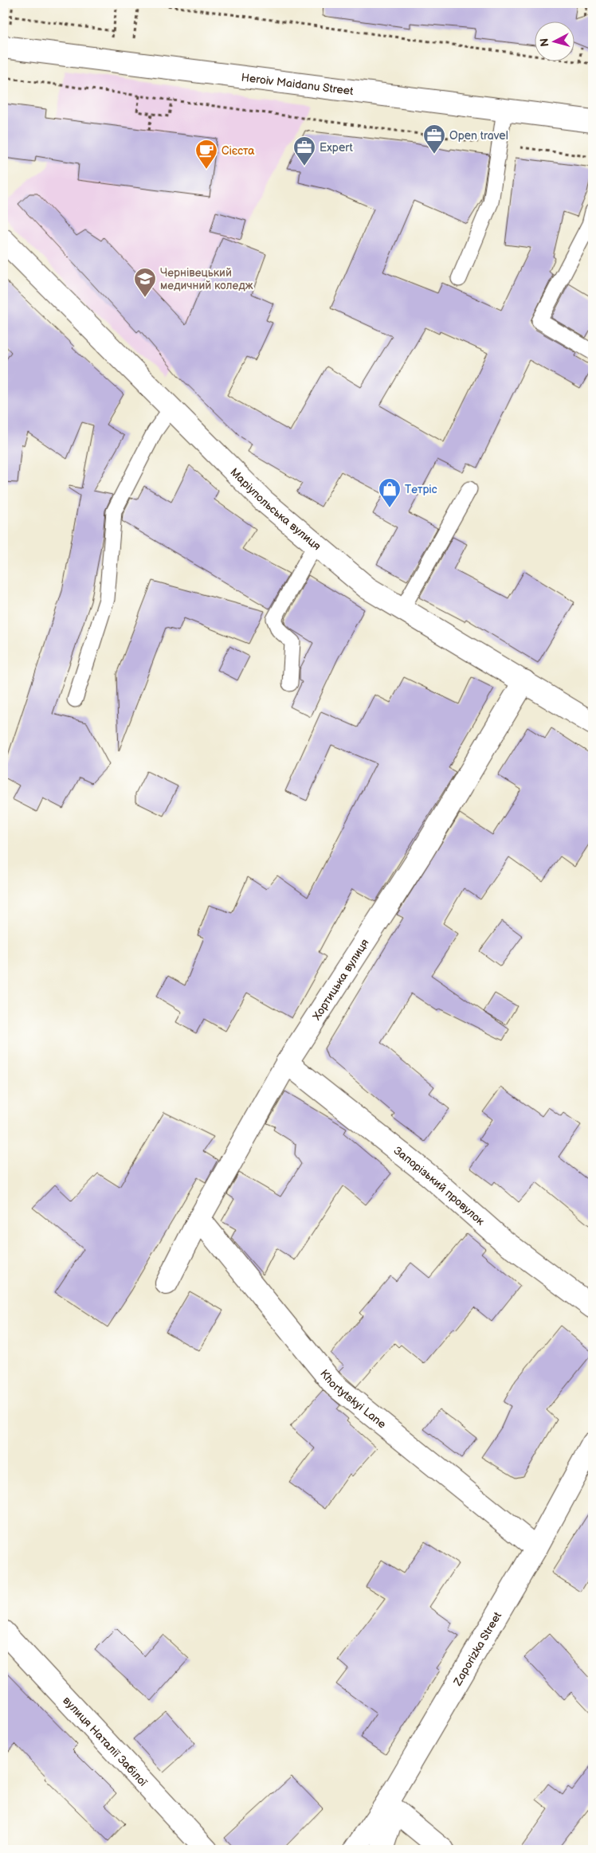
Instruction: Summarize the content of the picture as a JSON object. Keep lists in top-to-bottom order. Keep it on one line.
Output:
{"streets":{"street":["Heroiv Maidanu Street","Маріупольська вулиця","Хортицька вулиця","Запорізький провулок","Khortytskyi Lane","Zaporizka Street","вулиця Наталії Забілої"]},"crossings":[["Маріупольська вулиця","Хортицька вулиця"],["Хортицька вулиця","Запорізький провулок"],["Хортицька вулиця","Khortytskyi Lane"],["Khortytskyi Lane","Zaporizka Street"]],"places":{"office":["Open travel","Expert"],"cafe":["Сієста"],"school or university":["Чернівецький медичний коледж"],"shop":["Тетріс"]},"north":"left"}
